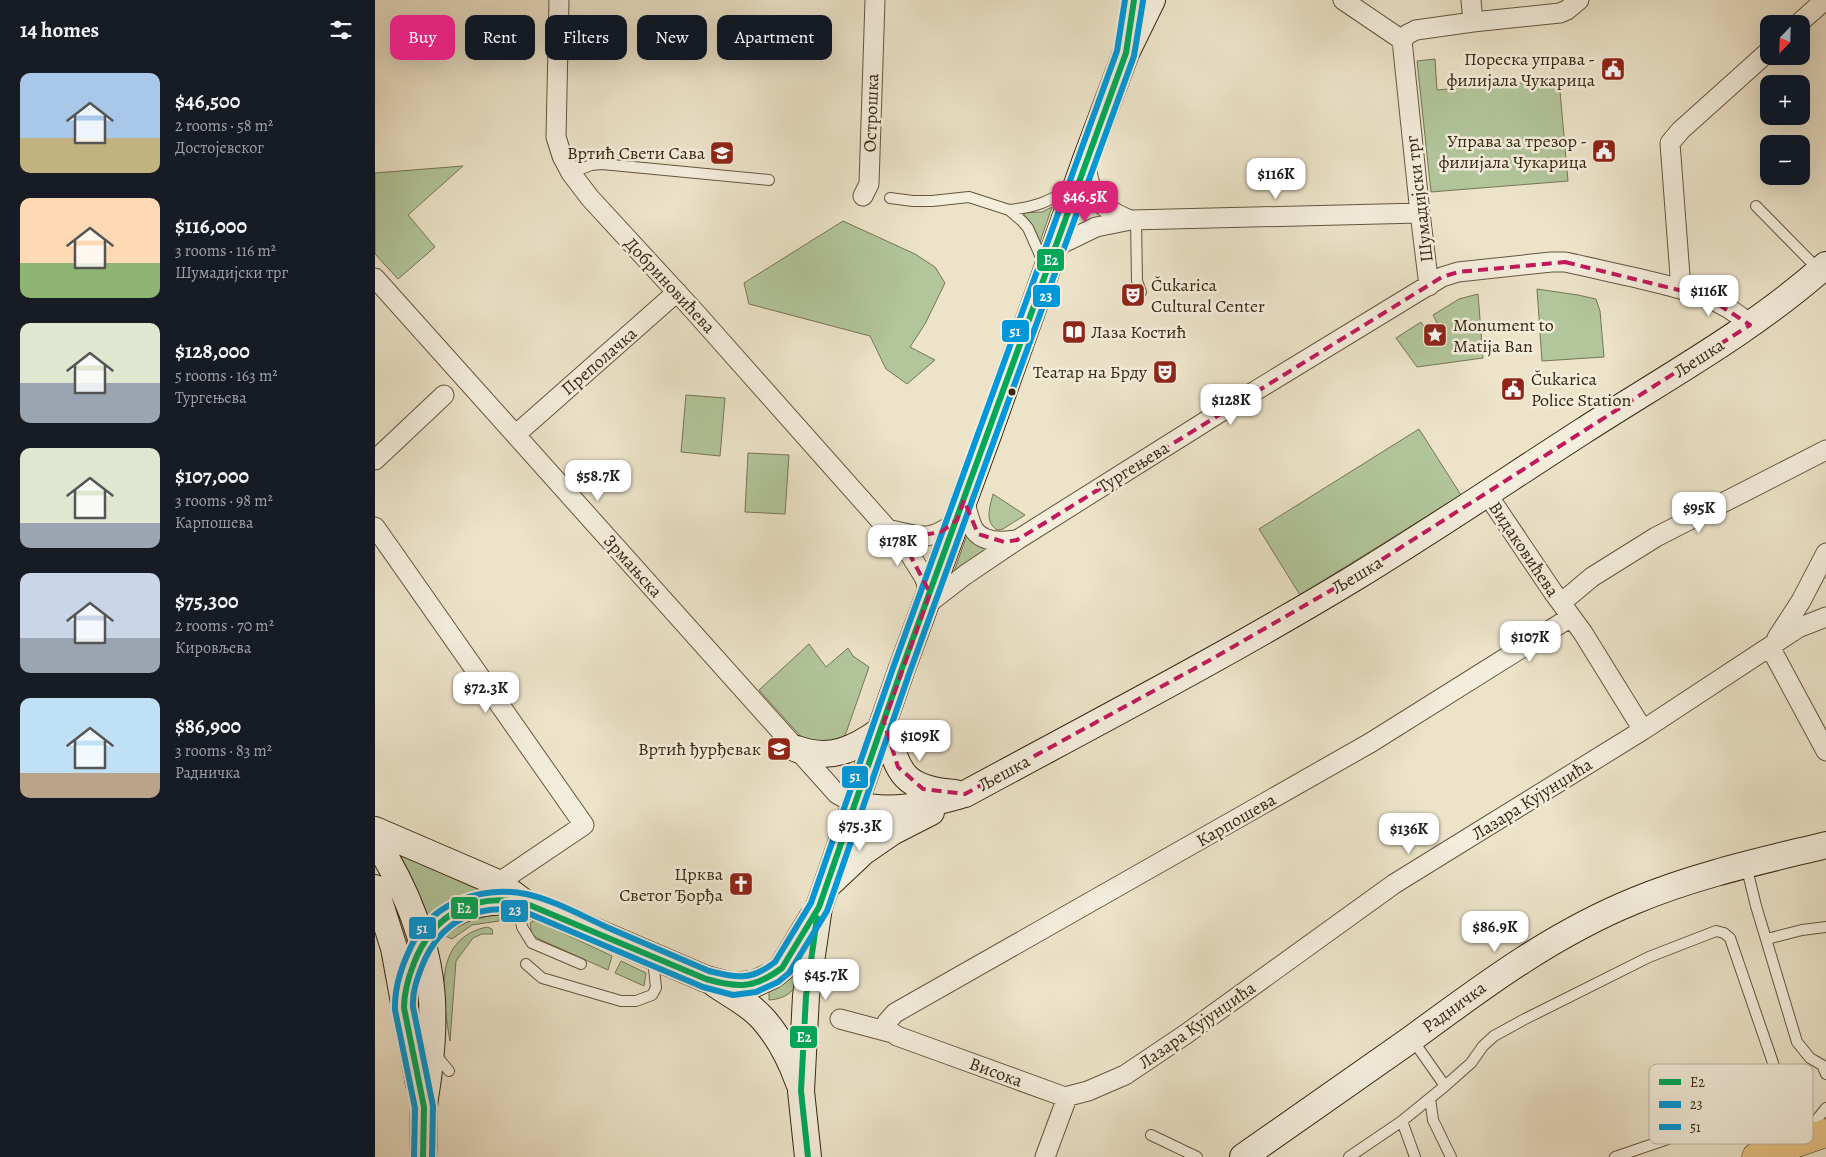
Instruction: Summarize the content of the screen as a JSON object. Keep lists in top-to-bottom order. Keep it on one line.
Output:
{"streets":{"main road":["Љешка","Радничка"],"street":["Острошка","Шумадијски трг","Добриновићева","Преполачка","Тургењева","Видаковићева","Зрмањска","Лазара Кујунџића","Карпошева","Висока"]},"crossings":[["Шумадијски трг","Љешка"],["Шумадијски трг","Тургењева"],["Добриновићева","Преполачка"],["Добриновићева","Тургењева"],["Љешка","Видаковићева"],["Љешка","Зрмањска"],["Видаковићева","Лазара Кујунџића"],["Видаковићева","Карпошева"],["Лазара Кујунџића","Висока"],["Карпошева","Висока"]],"places":{"public building":["Пореска управа - филијала Чукарица","Управа за трезор - филијала Чукарица","Čukarica Police Station"],"school or university":["Вртић Свети Сава","Вртић ђурђевак"],"theatre":["Čukarica Cultural Center","Театар на Брду"],"library":["Лаза Костић"],"place":["Monument to Matija Ban"],"church":["Црква Светог Ђорђа"]},"lines":["transit line E2","transit line 51","transit line 23"],"legend":["E2","23","51"],"north":"bottom left","page":{"heading":"14 homes","map_buttons":["+","−"],"chip":["Buy","Rent","Filters","New","Apartment"],"list":[{"name":"$46,500","note":"2 rooms · 58 m² · Достојевског"},{"name":"$116,000","note":"3 rooms · 116 m² · Шумадијски трг"},{"name":"$128,000","note":"5 rooms · 163 m² · Тургењева"},{"name":"$107,000","note":"3 rooms · 98 m² · Карпошева"},{"name":"$75,300","note":"2 rooms · 70 m² · Кировљева"},{"name":"$86,900","note":"3 rooms · 83 m² · Радничка"}],"price":["$116K","$46.5K","$116K","$128K","$58.7K","$95K","$178K","$107K","$72.3K","$109K","$75.3K","$136K","$86.9K","$45.7K"]}}
